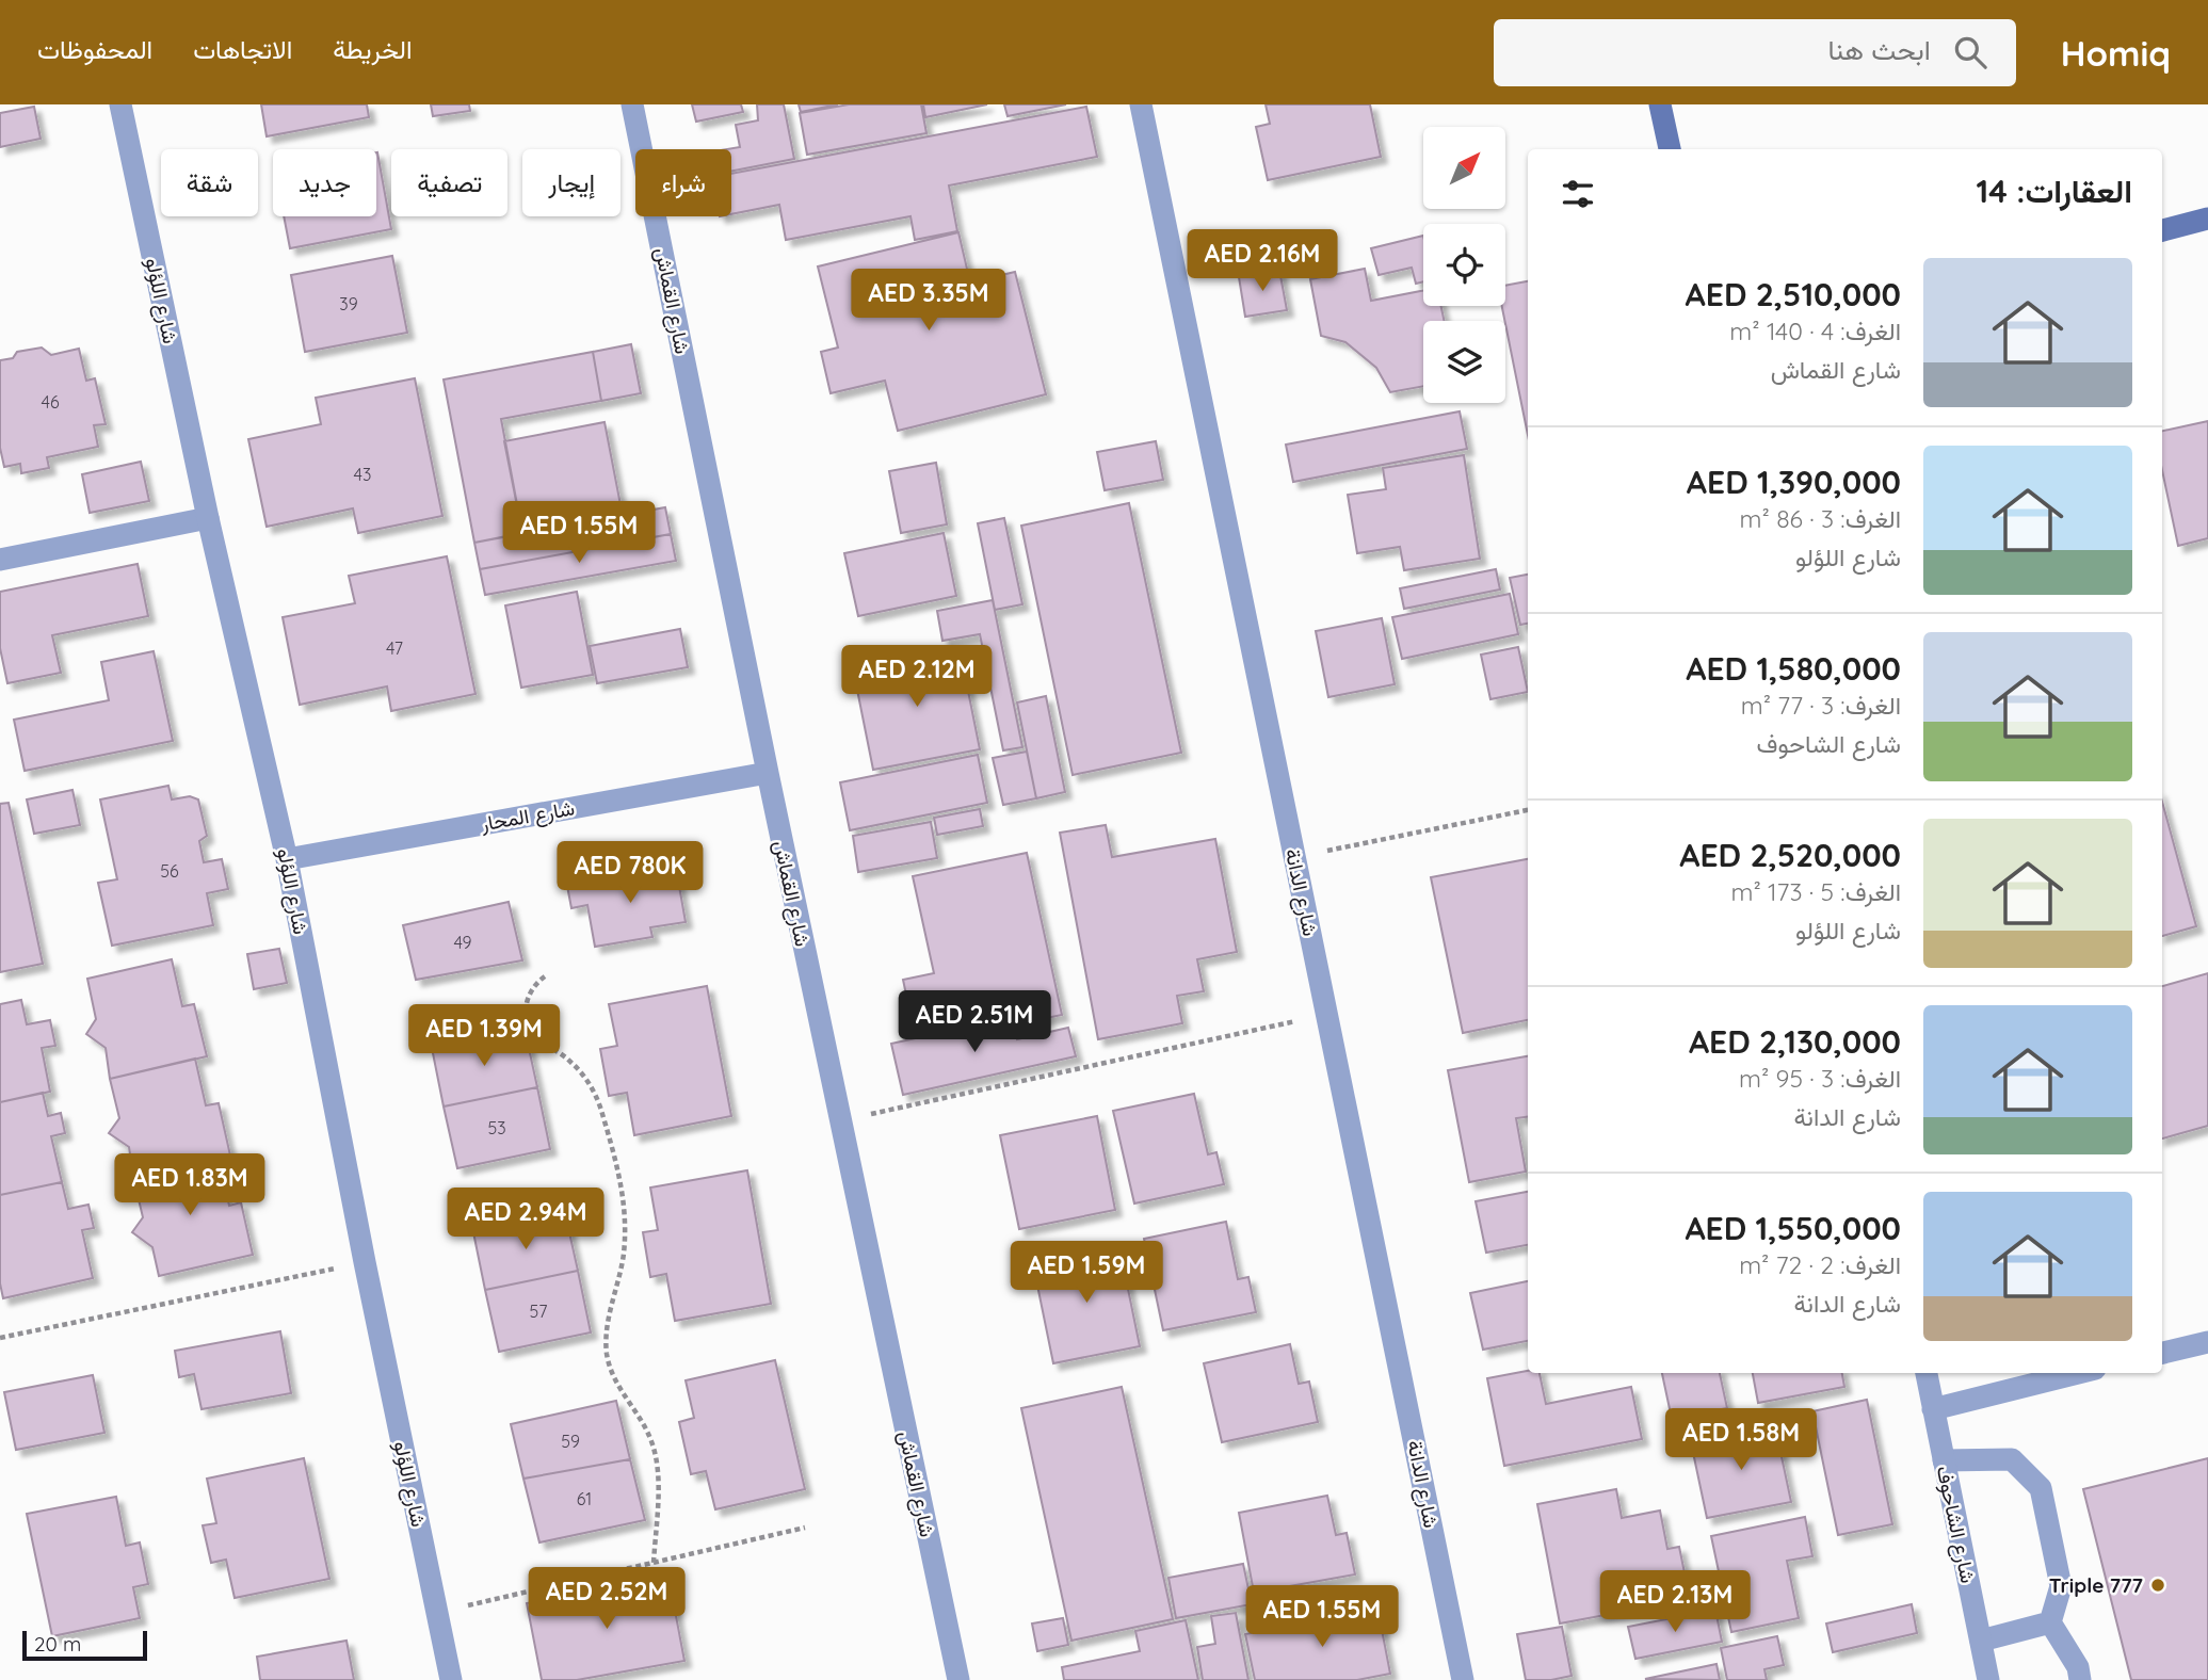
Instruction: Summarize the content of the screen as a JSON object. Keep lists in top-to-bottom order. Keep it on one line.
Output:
{"streets":{"street":["شارع اللؤلو","شارع القماش","شارع المحار","شارع الدانة","شارع الشاحوف"]},"crossings":[["شارع اللؤلو","شارع المحار"],["شارع القماش","شارع المحار"]],"places":["Triple 777"],"house_numbers":["39","46","43","47","56","49","53","57","59","61"],"scale_bar":"20 m","north":"top right","page":{"header":"Homiq","search":"ابحث هنا","nav":["الخريطة","الاتجاهات","المحفوظات"],"chip":["شراء","إيجار","تصفية","جديد","شقة"],"heading":"العقارات: 14","price":["AED 2.16M","AED 3.35M","AED 1.55M","AED 2.12M","AED 780K","AED 2.51M","AED 1.39M","AED 1.83M","AED 2.94M","AED 1.59M","AED 1.58M","AED 2.52M","AED 2.13M","AED 1.55M"],"list":[{"name":"AED 2,510,000","note":"الغرف: 4 · 140 m² · شارع القماش"},{"name":"AED 1,390,000","note":"الغرف: 3 · 86 m² · شارع اللؤلو"},{"name":"AED 1,580,000","note":"الغرف: 3 · 77 m² · شارع الشاحوف"},{"name":"AED 2,520,000","note":"الغرف: 5 · 173 m² · شارع اللؤلو"},{"name":"AED 2,130,000","note":"الغرف: 3 · 95 m² · شارع الدانة"},{"name":"AED 1,550,000","note":"الغرف: 2 · 72 m² · شارع الدانة"}],"scale":"20 m"}}
